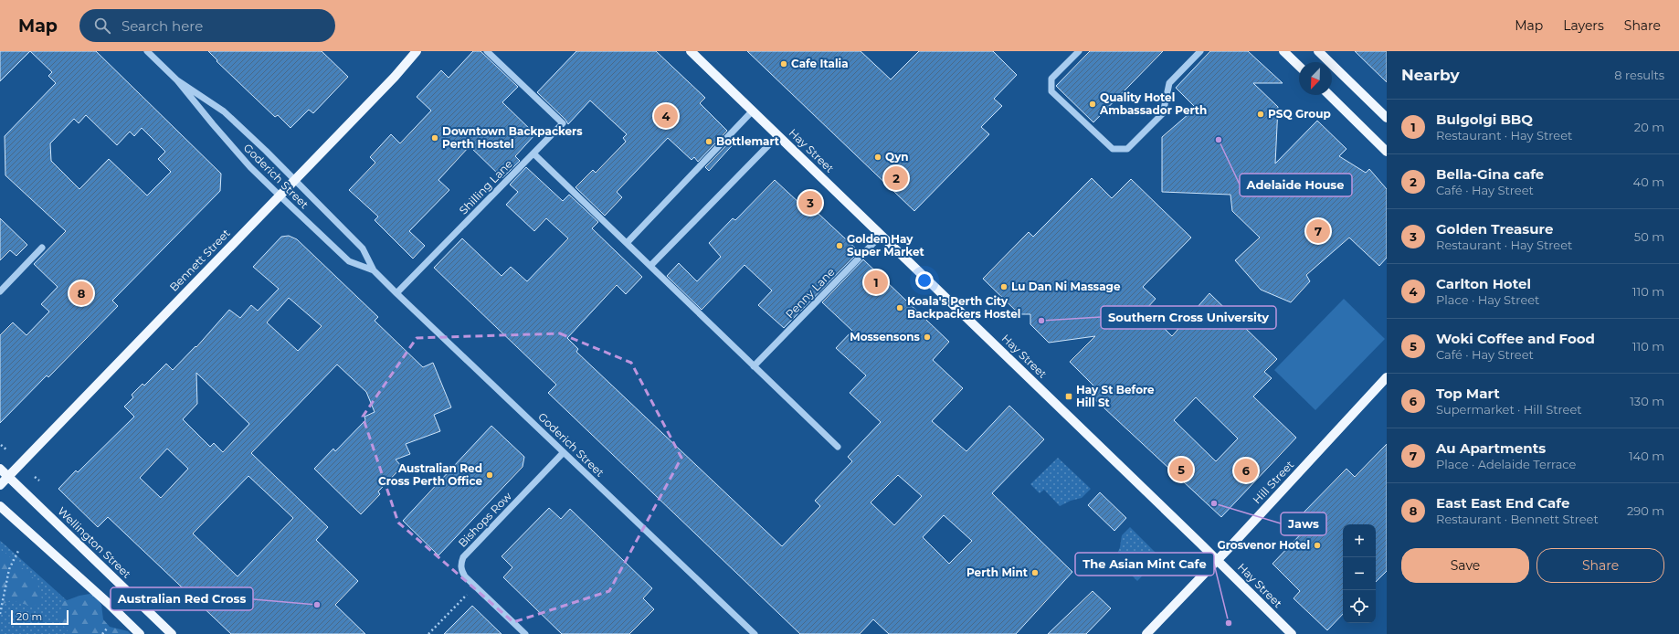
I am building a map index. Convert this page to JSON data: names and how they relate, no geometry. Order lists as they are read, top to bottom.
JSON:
{
  "streets": {
    "main road": [
      "Hay Street",
      "Bennett Street",
      "Hill Street",
      "Wellington Street"
    ],
    "street": [
      "Goderich Street",
      "Shilling Lane",
      "Penny Lane",
      "Bishops Row"
    ]
  },
  "crossings": [
    ["Hay Street", "Penny Lane"],
    ["Hay Street", "Hill Street"],
    ["Goderich Street", "Shilling Lane"],
    ["Goderich Street", "Bennett Street"],
    ["Goderich Street", "Bishops Row"],
    ["Bennett Street", "Wellington Street"]
  ],
  "places": {
    "other": [
      "Cafe Italia",
      "Quality Hotel Ambassador Perth",
      "PSQ Group",
      "Downtown Backpackers Perth Hostel",
      "Adelaide House",
      "Bottlemart",
      "Qyn",
      "Golden Hay Super Market",
      "Lu Dan Ni Massage",
      "Koala's Perth City Backpackers Hostel",
      "Southern Cross University",
      "Mossensons",
      "Australian Red Cross Perth Office",
      "Jaws",
      "Grosvenor Hotel",
      "Perth Mint",
      "Australian Red Cross",
      "The Asian Mint Cafe"
    ],
    "transit": ["Hay St Before Hill St"]
  },
  "scale_bar": "20 m",
  "north": "bottom left",
  "page": {
    "header": "Map",
    "search": "Search here",
    "nav": ["Map", "Layers", "Share"],
    "heading": ["Nearby", "8 results"],
    "list": [
      {
        "mark": "1",
        "name": "Bulgolgi BBQ",
        "note": "Restaurant · Hay Street",
        "value": "20 m"
      },
      {
        "mark": "2",
        "name": "Bella-Gina cafe",
        "note": "Café · Hay Street",
        "value": "40 m"
      },
      {
        "mark": "3",
        "name": "Golden Treasure",
        "note": "Restaurant · Hay Street",
        "value": "50 m"
      },
      {
        "mark": "4",
        "name": "Carlton Hotel",
        "note": "Place · Hay Street",
        "value": "110 m"
      },
      {
        "mark": "5",
        "name": "Woki Coffee and Food",
        "note": "Café · Hay Street",
        "value": "110 m"
      },
      {
        "mark": "6",
        "name": "Top Mart",
        "note": "Supermarket · Hill Street",
        "value": "130 m"
      },
      {
        "mark": "7",
        "name": "Au Apartments",
        "note": "Place · Adelaide Terrace",
        "value": "140 m"
      },
      {
        "mark": "8",
        "name": "East East End Cafe",
        "note": "Restaurant · Bennett Street",
        "value": "290 m"
      }
    ],
    "pins": [
      "4",
      "2",
      "3",
      "7",
      "1",
      "8",
      "5",
      "6"
    ],
    "map_buttons": ["+", "−"],
    "buttons": ["Save", "Share"],
    "scale": "20 m"
  }
}
